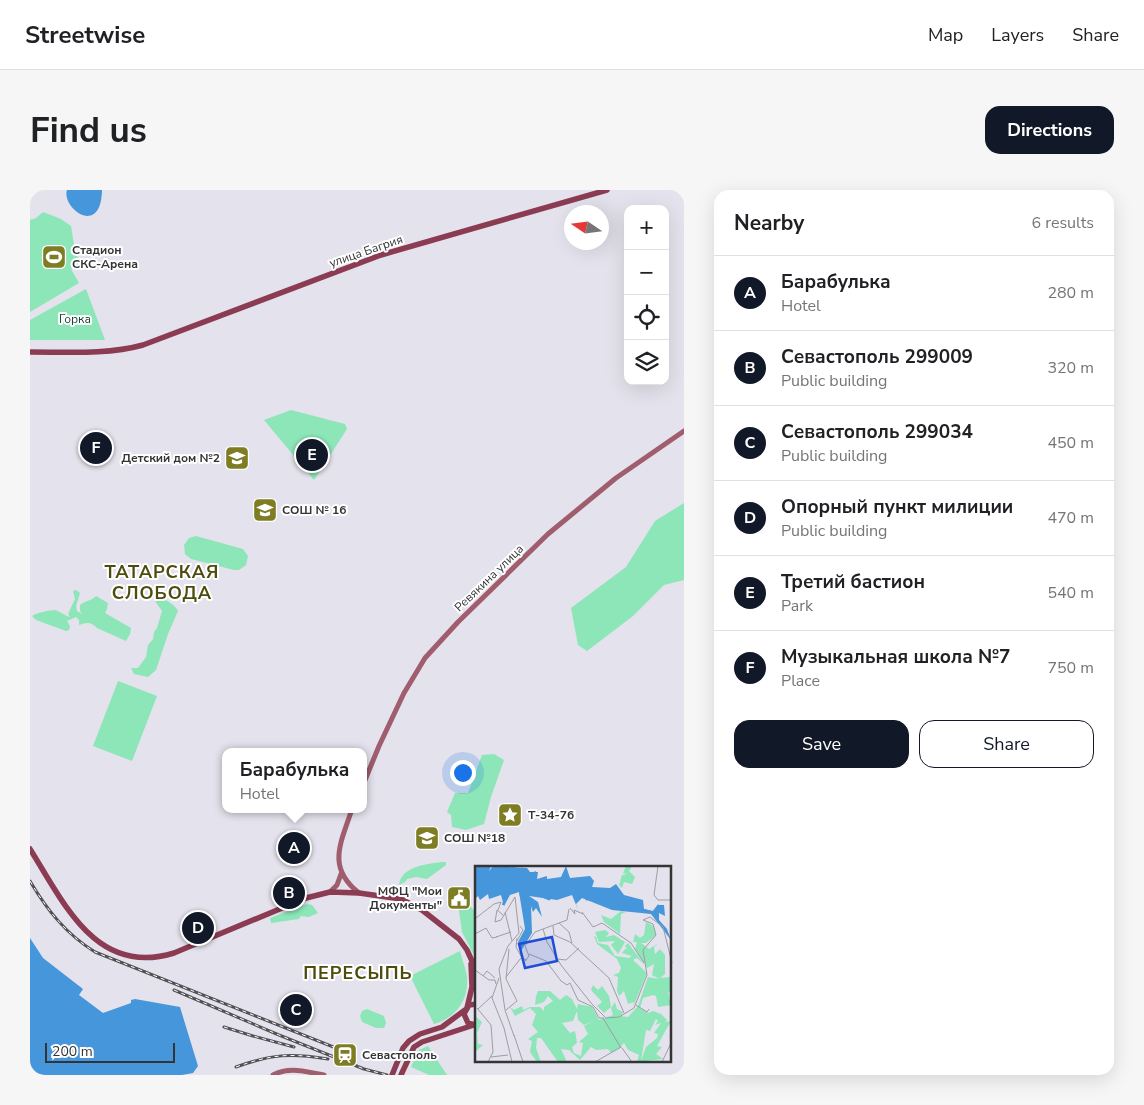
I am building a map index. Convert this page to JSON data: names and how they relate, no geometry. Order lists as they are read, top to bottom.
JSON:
{
  "streets": {
    "main road": ["улица Багрия", "Ревякина улица"]
  },
  "districts": ["ТАТАРСКАЯ СЛОБОДА", "ПЕРЕСЫПЬ"],
  "parks": ["Горка"],
  "places": {
    "sports": ["Стадион СКС-Арена"],
    "school or university": ["Детский дом №2", "СОШ № 16", "СОШ №18"],
    "place": ["Т-34-76"],
    "public building": ["МФЦ \"Мои Документы\""],
    "station": ["Севастополь"]
  },
  "scale_bar": "200 m",
  "north": "left",
  "page": {
    "header": "Streetwise",
    "nav": ["Map", "Layers", "Share"],
    "buttons": [
      "Directions",
      ["Save", "Share"]
    ],
    "title": "Find us",
    "heading": ["Nearby", "6 results"],
    "map_buttons": ["+", "−"],
    "list": [
      {
        "mark": "A",
        "name": "Барабулька",
        "note": "Hotel",
        "value": "280 m"
      },
      {
        "mark": "B",
        "name": "Севастополь 299009",
        "note": "Public building",
        "value": "320 m"
      },
      {
        "mark": "C",
        "name": "Севастополь 299034",
        "note": "Public building",
        "value": "450 m"
      },
      {
        "mark": "D",
        "name": "Опорный пункт милиции",
        "note": "Public building",
        "value": "470 m"
      },
      {
        "mark": "E",
        "name": "Третий бастион",
        "note": "Park",
        "value": "540 m"
      },
      {
        "mark": "F",
        "name": "Музыкальная школа №7",
        "note": "Place",
        "value": "750 m"
      }
    ],
    "pins": [
      "F",
      "E",
      "A",
      "B",
      "D",
      "C"
    ],
    "popup": ["Барабулька", "Hotel"],
    "scale": "200 m"
  }
}
